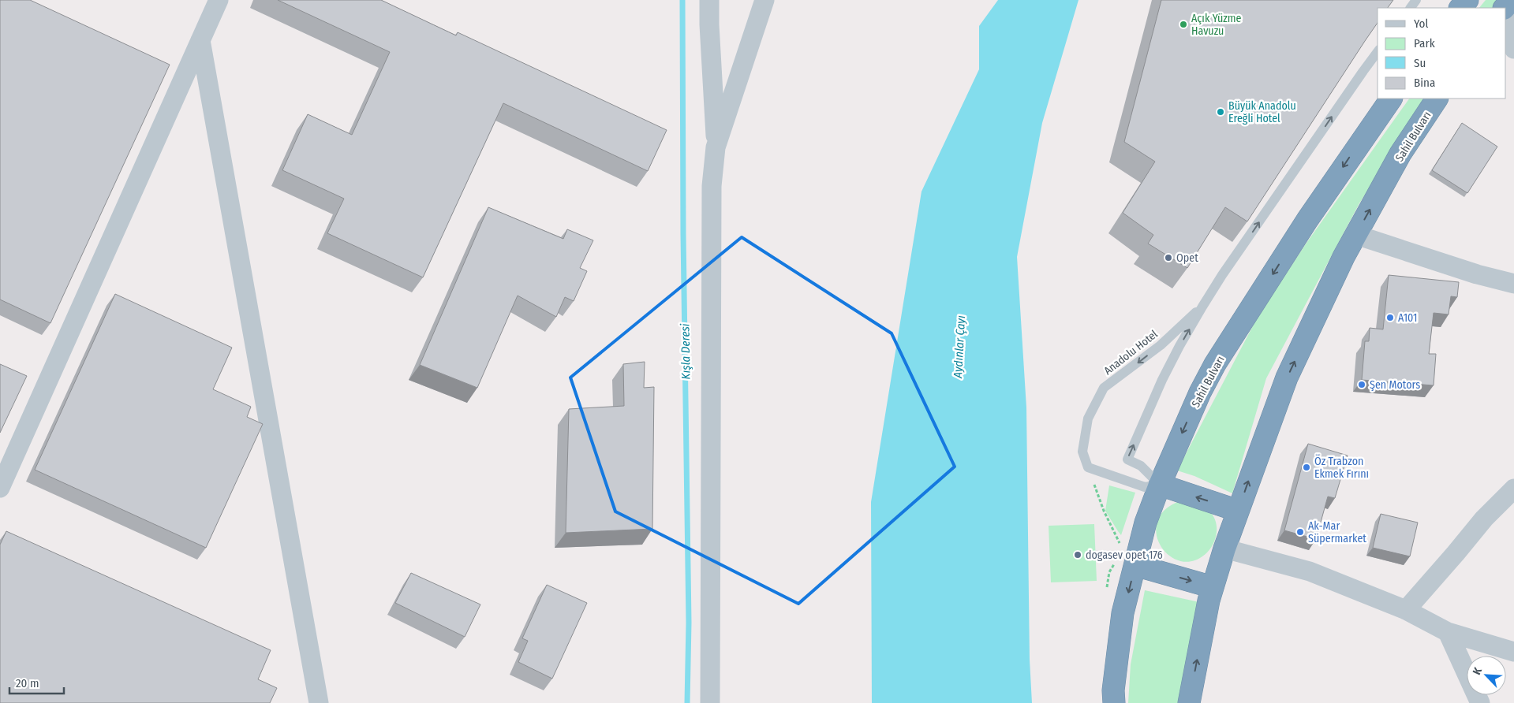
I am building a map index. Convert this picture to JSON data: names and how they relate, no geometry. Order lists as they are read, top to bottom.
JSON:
{
  "streets": {
    "highway": ["Sahil Bulvarı"],
    "lane": ["Anadolu Hotel"]
  },
  "one_way": ["Anadolu Hotel"],
  "water": ["Aydınlar Çayı", "Kışla Deresi"],
  "places": [
    "Açık Yüzme Havuzu",
    "Büyük Anadolu Ereğli Hotel",
    "Opet",
    "A101",
    "Şen Motors",
    "Öz Trabzon Ekmek Fırını",
    "Ak-Mar Süpermarket",
    "dogasev opet 176"
  ],
  "legend": [
    "Yol",
    "Park",
    "Su",
    "Bina"
  ],
  "scale_bar": "20 m",
  "north": "top left"
}
